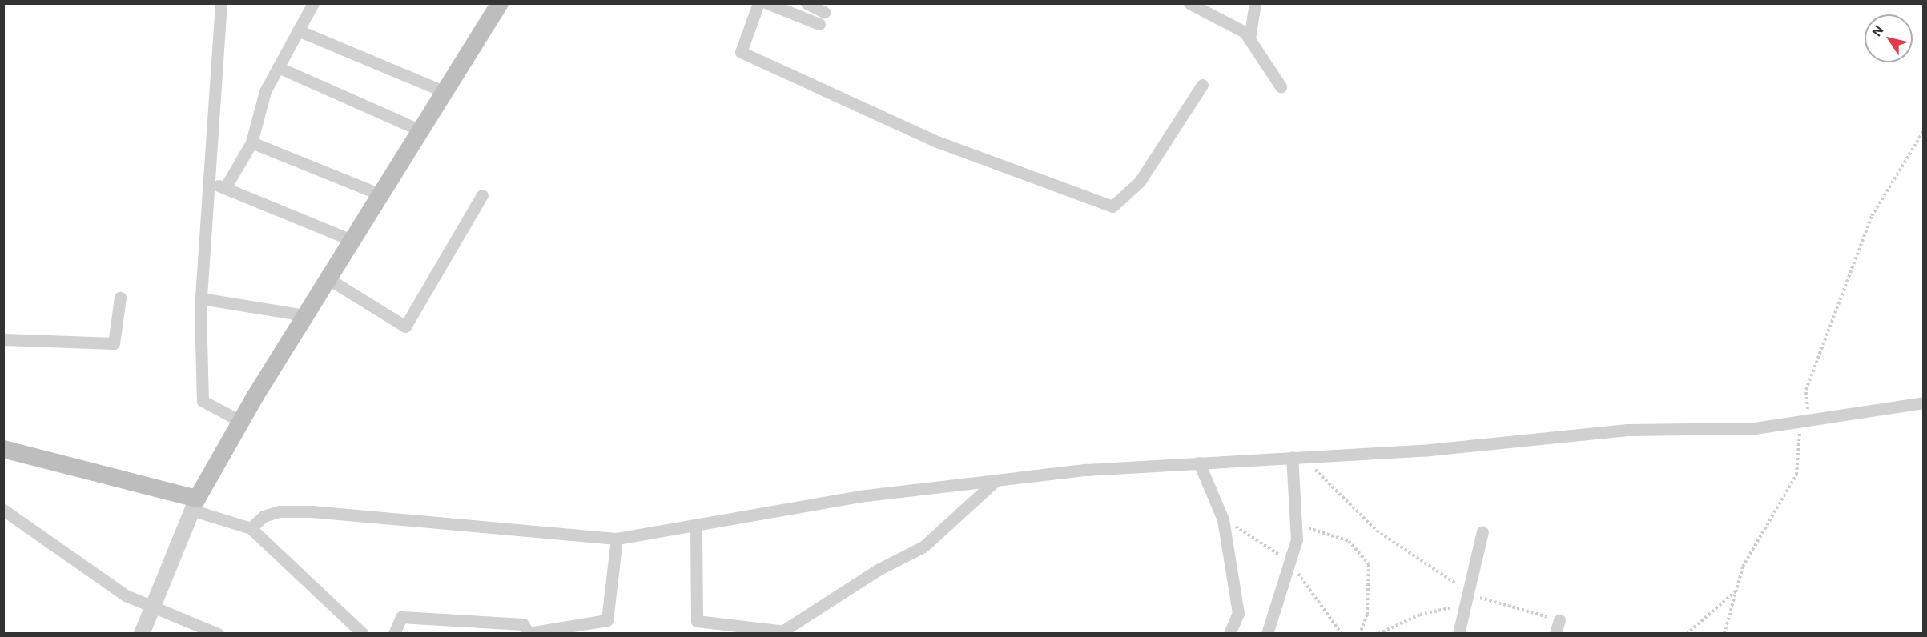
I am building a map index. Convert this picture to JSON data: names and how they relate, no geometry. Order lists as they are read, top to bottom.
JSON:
{
  "north": "top left"
}
